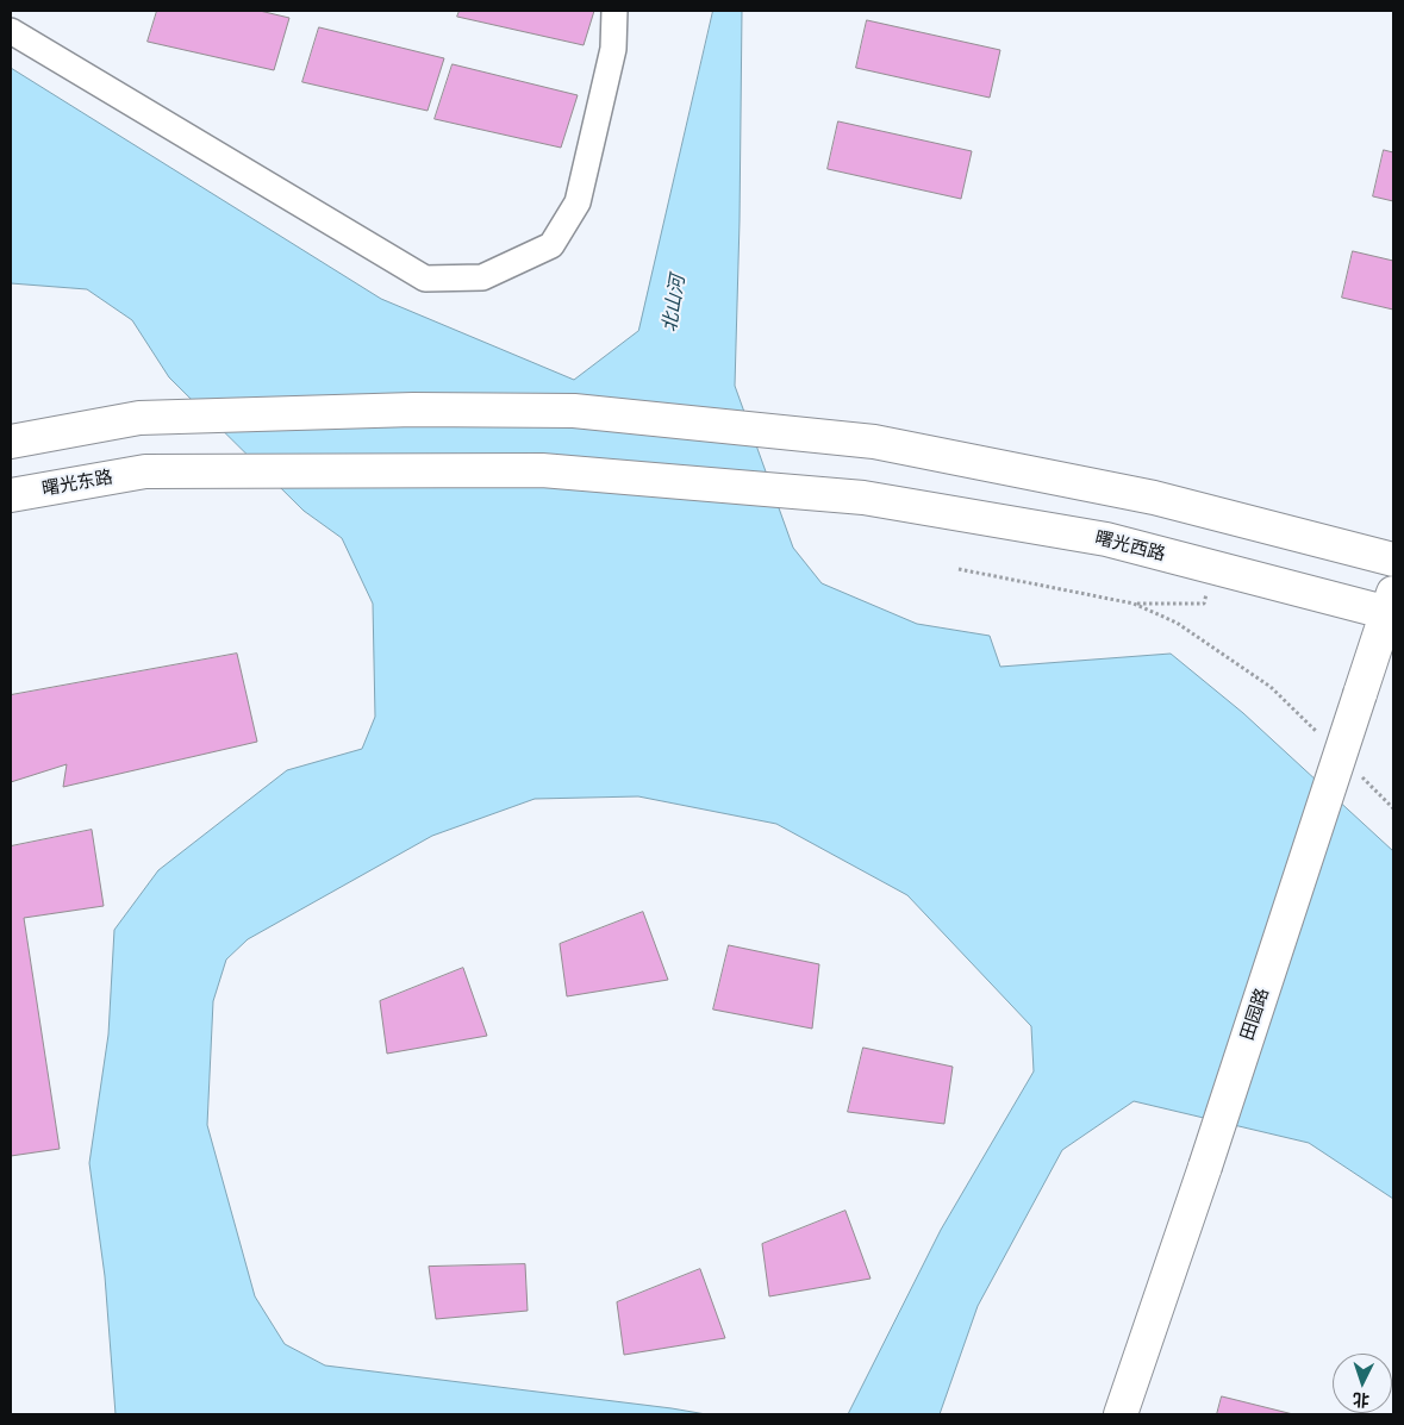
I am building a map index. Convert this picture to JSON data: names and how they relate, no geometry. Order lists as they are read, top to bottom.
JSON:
{
  "streets": {
    "main road": ["曙光东路", "曙光西路", "田园路"]
  },
  "crossings": [
    ["曙光东路", "曙光西路"],
    ["曙光西路", "田园路"]
  ],
  "water": ["北山河"],
  "north": "bottom"
}
